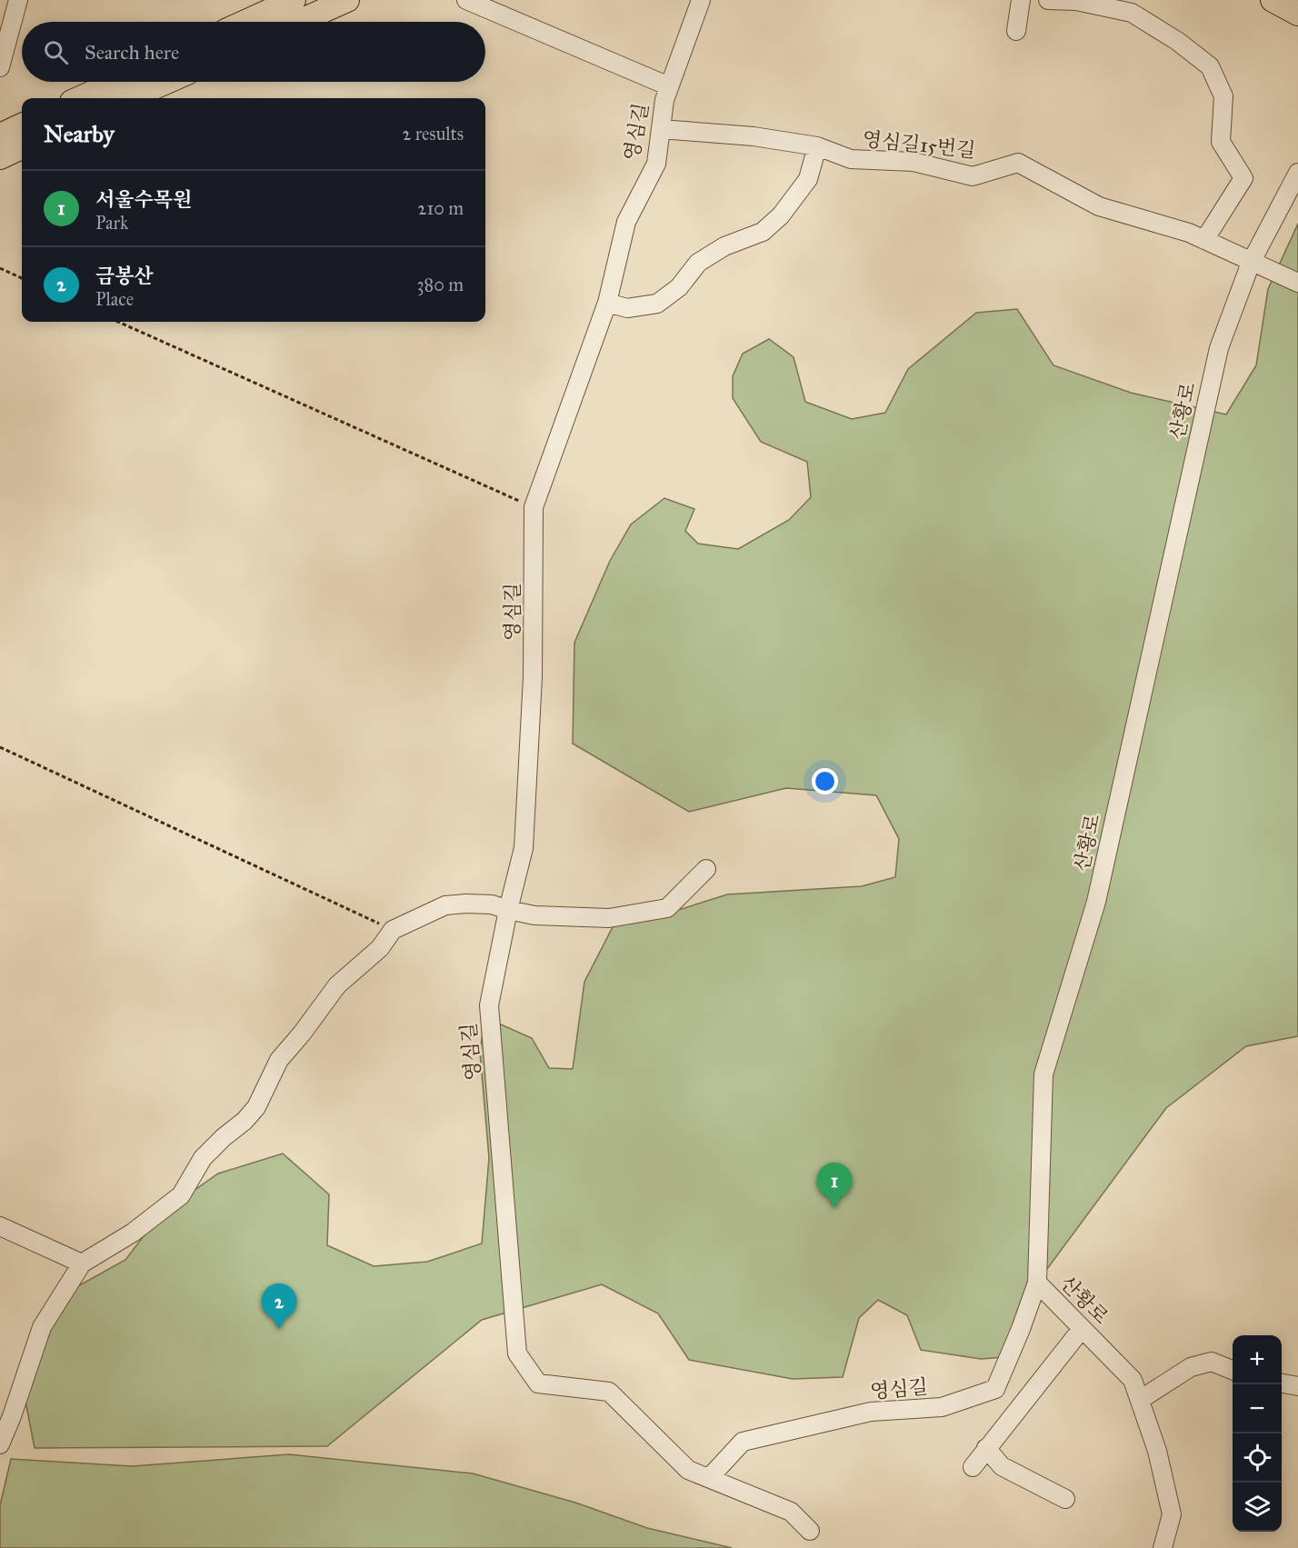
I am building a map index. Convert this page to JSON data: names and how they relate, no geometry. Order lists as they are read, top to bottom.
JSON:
{
  "streets": {
    "street": ["영심길", "영심길15번길", "산황로"]
  },
  "crossings": [
    ["영심길", "영심길15번길"],
    ["영심길", "산황로"],
    ["영심길15번길", "산황로"]
  ],
  "page": {
    "search": "Search here",
    "heading": ["Nearby", "2 results"],
    "list": [
      {
        "mark": "1",
        "name": "서울수목원",
        "note": "Park",
        "value": "210 m"
      },
      {
        "mark": "2",
        "name": "금봉산",
        "note": "Place",
        "value": "380 m"
      }
    ],
    "pins": ["1", "2"],
    "map_buttons": ["+", "−"]
  }
}
